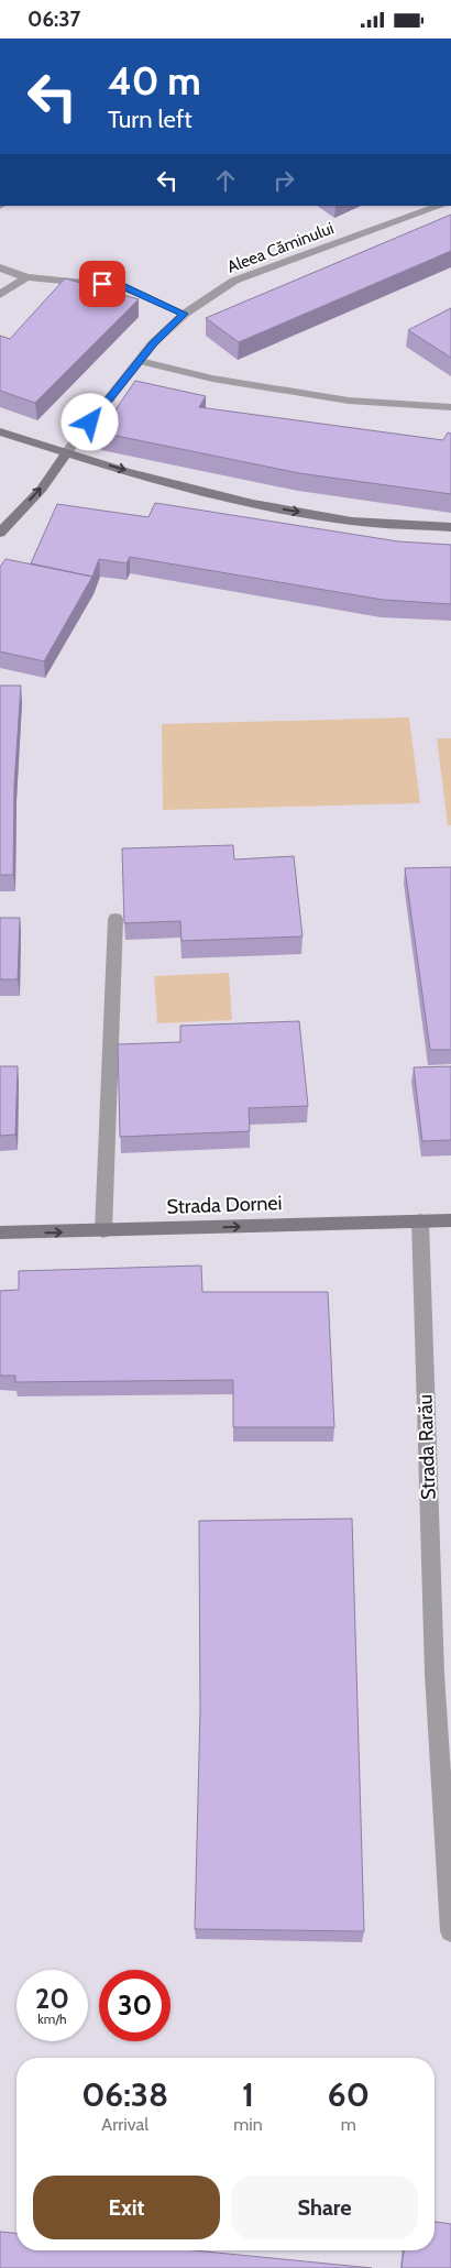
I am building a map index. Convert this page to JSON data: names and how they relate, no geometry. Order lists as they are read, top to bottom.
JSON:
{
  "streets": {
    "street": ["Aleea Căminului", "Strada Dornei", "Strada Rarău"]
  },
  "crossings": [
    ["Strada Dornei", "Strada Rarău"]
  ],
  "one_way": ["Strada Dornei"],
  "page": {
    "status": "06:37",
    "turn": ["40 m", "Turn left"],
    "speed": "20 km/h",
    "limit": "30",
    "eta": [
      "06:38",
      "Arrival",
      "1",
      "min",
      "60",
      "m"
    ],
    "buttons": ["Exit", "Share"]
  }
}
